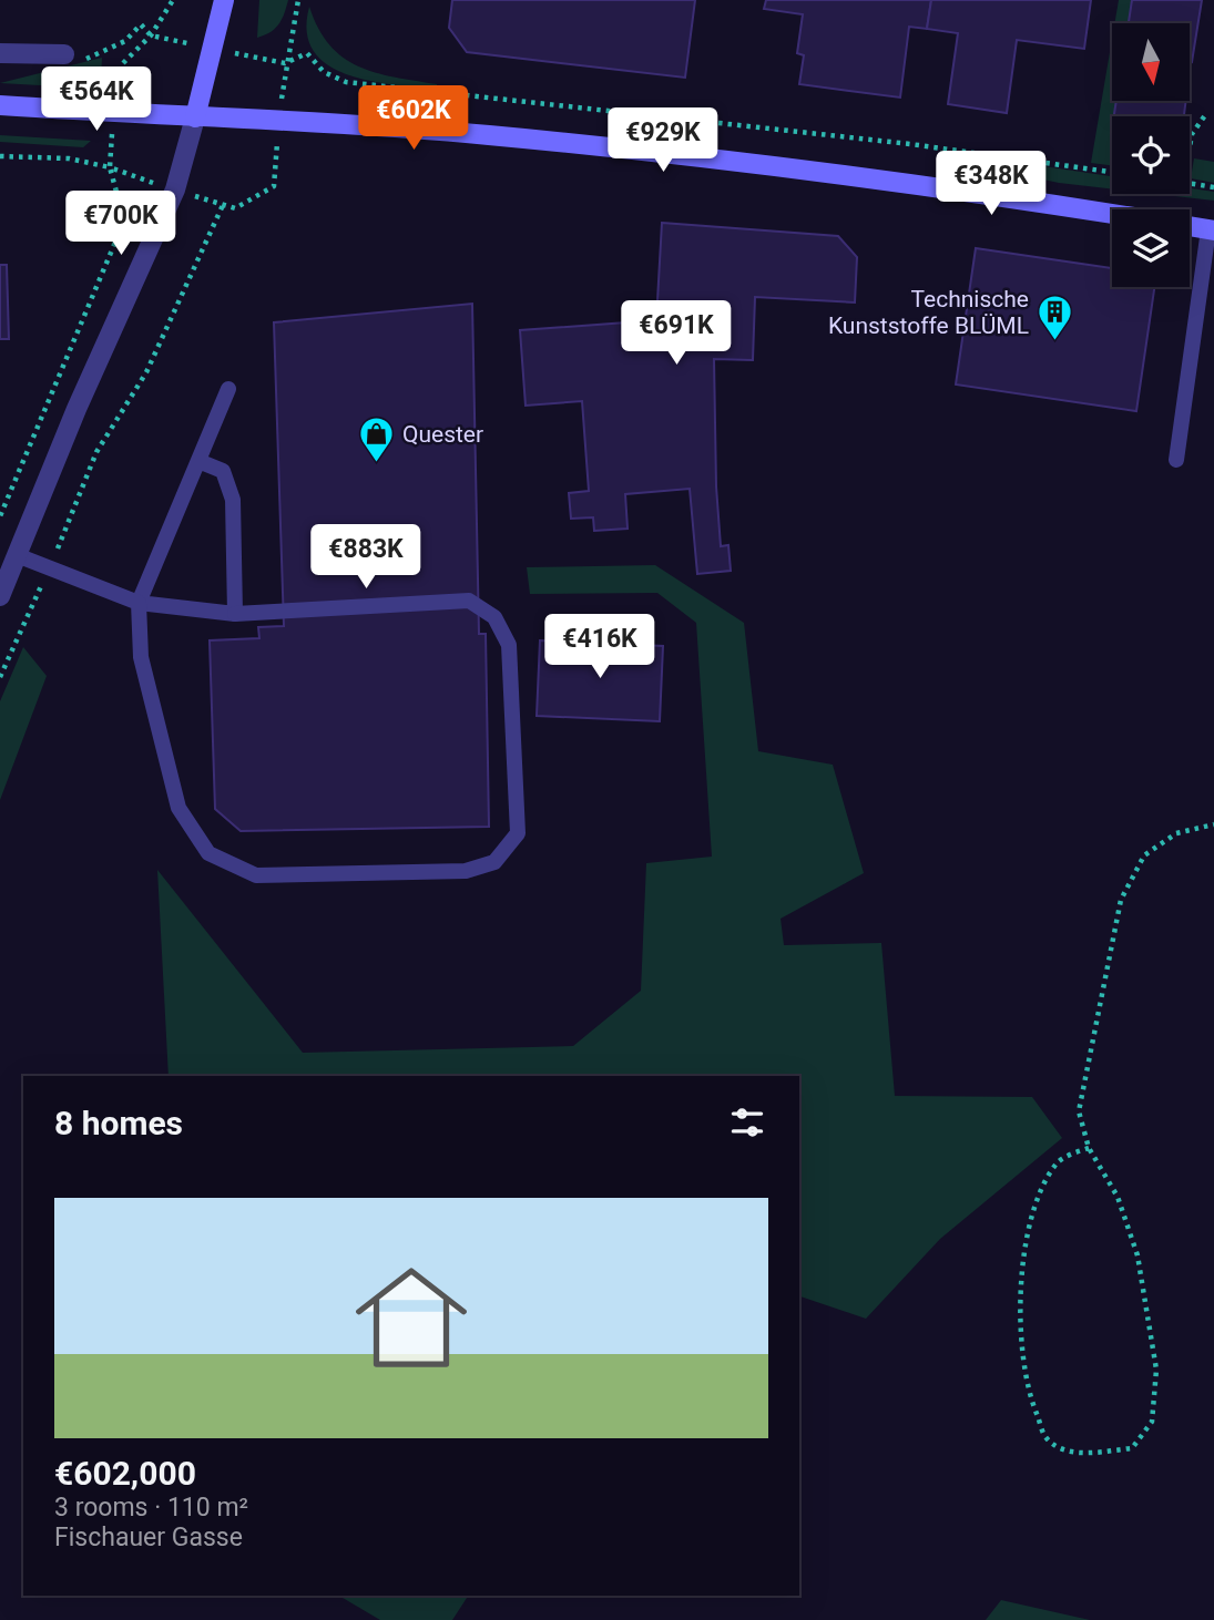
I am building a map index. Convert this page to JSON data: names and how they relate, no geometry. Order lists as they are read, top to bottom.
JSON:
{
  "places": {
    "building": ["Technische Kunststoffe BLÜML"],
    "shop": ["Quester"]
  },
  "north": "bottom",
  "page": {
    "price": [
      "€564K",
      "€602K",
      "€929K",
      "€348K",
      "€700K",
      "€691K",
      "€883K",
      "€416K"
    ],
    "heading": "8 homes",
    "list": [
      {
        "name": "€602,000",
        "note": "3 rooms · 110 m² · Fischauer Gasse"
      }
    ]
  }
}
